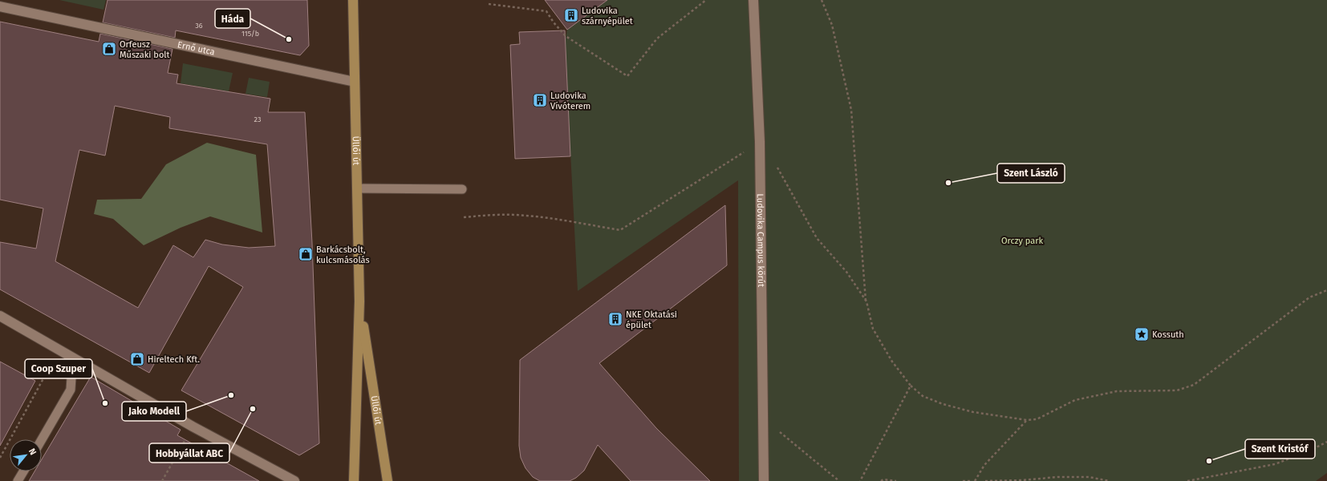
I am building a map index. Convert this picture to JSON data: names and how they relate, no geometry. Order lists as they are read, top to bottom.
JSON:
{
  "streets": {
    "main road": ["Üllői út"],
    "street": ["Ernő utca", "Ludovika Campus körút"]
  },
  "crossings": [
    ["Ernő utca", "Üllői út"]
  ],
  "parks": ["Orczy park"],
  "places": {
    "building": ["Ludovika szárnyépület", "Ludovika Vívóterem", "NKE Oktatási épület"],
    "other": [
      "Háda",
      "Szent László",
      "Jako Modell",
      "Coop Szuper",
      "Hobbyállat ABC",
      "Szent Kristóf"
    ],
    "shop": ["Orfeusz Műszaki bolt", "Barkácsbolt, kulcsmásolás", "Hireltech Kft."],
    "place": ["Kossuth"]
  },
  "house_numbers": ["36", "115/b", "23"],
  "north": "top right"
}
